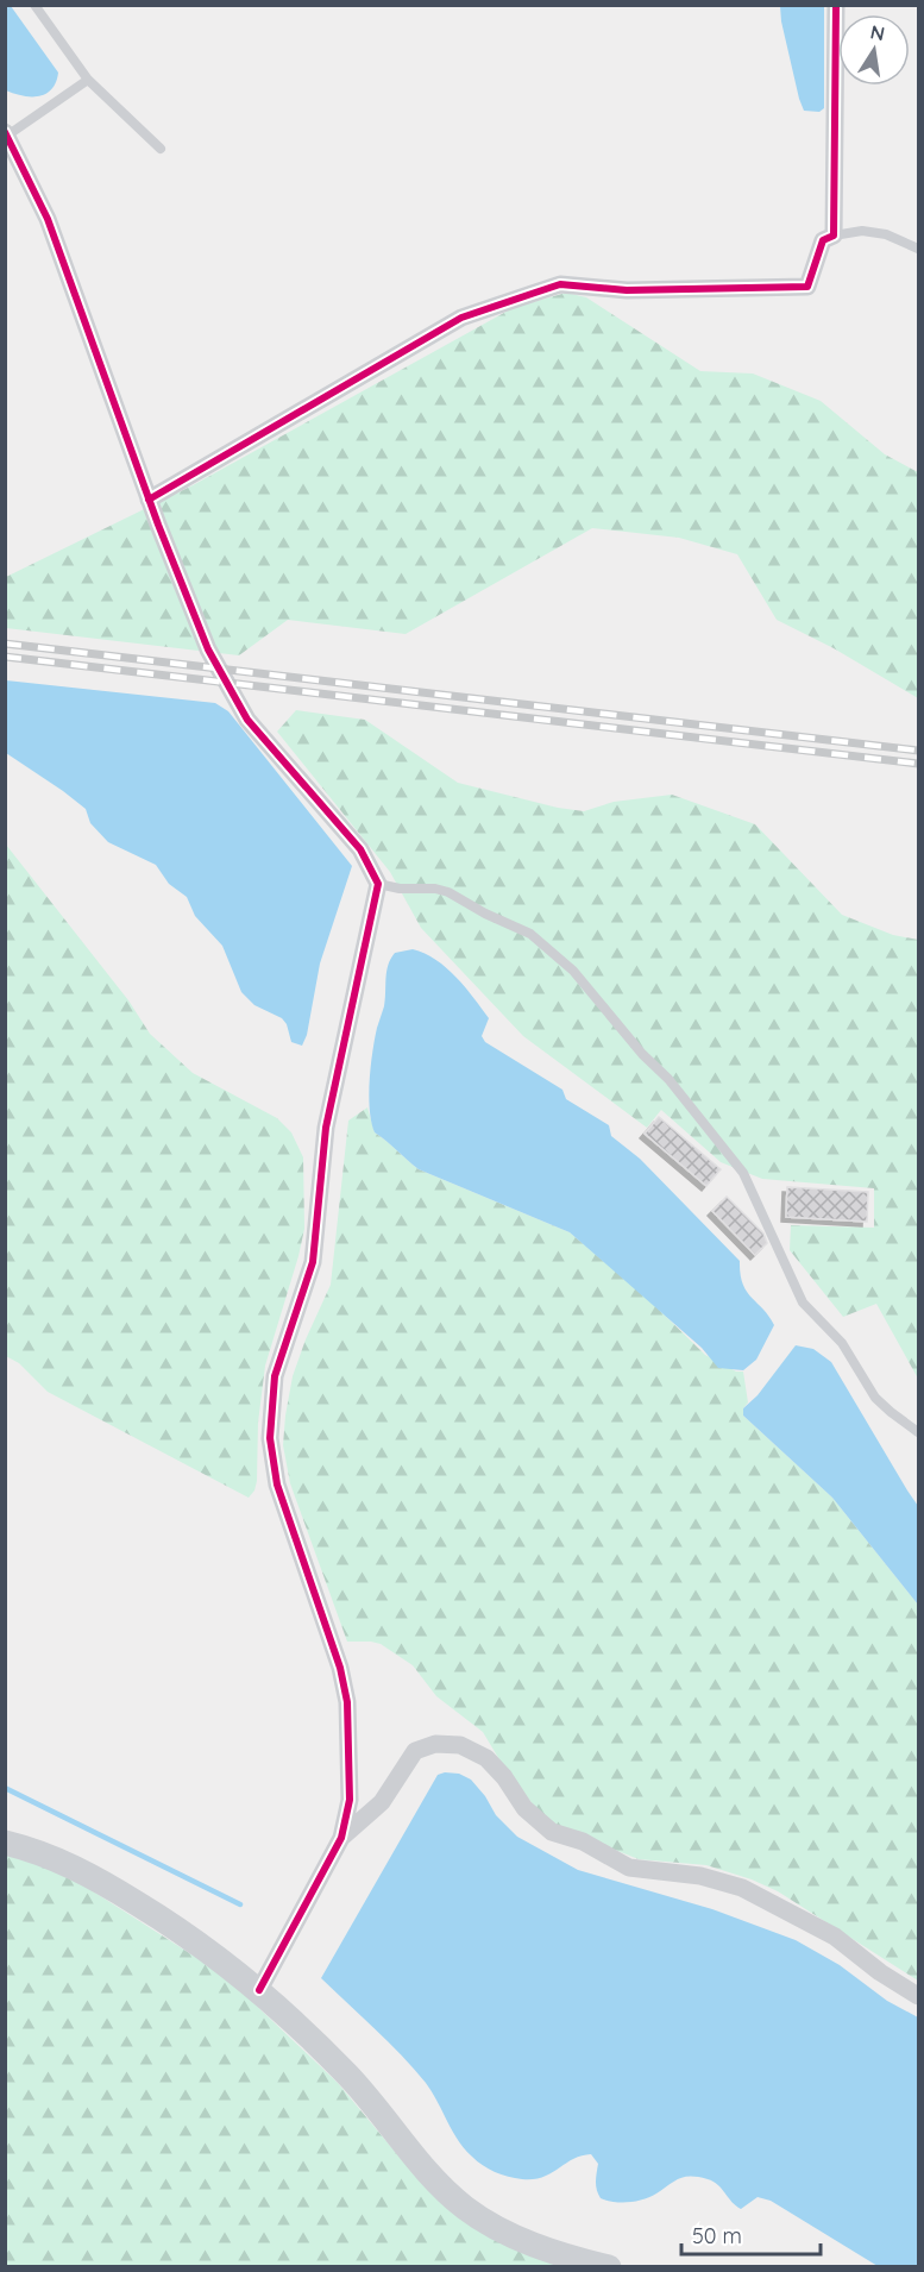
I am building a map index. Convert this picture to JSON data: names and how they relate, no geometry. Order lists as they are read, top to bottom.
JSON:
{
  "scale_bar": "50 m",
  "north": "top"
}
